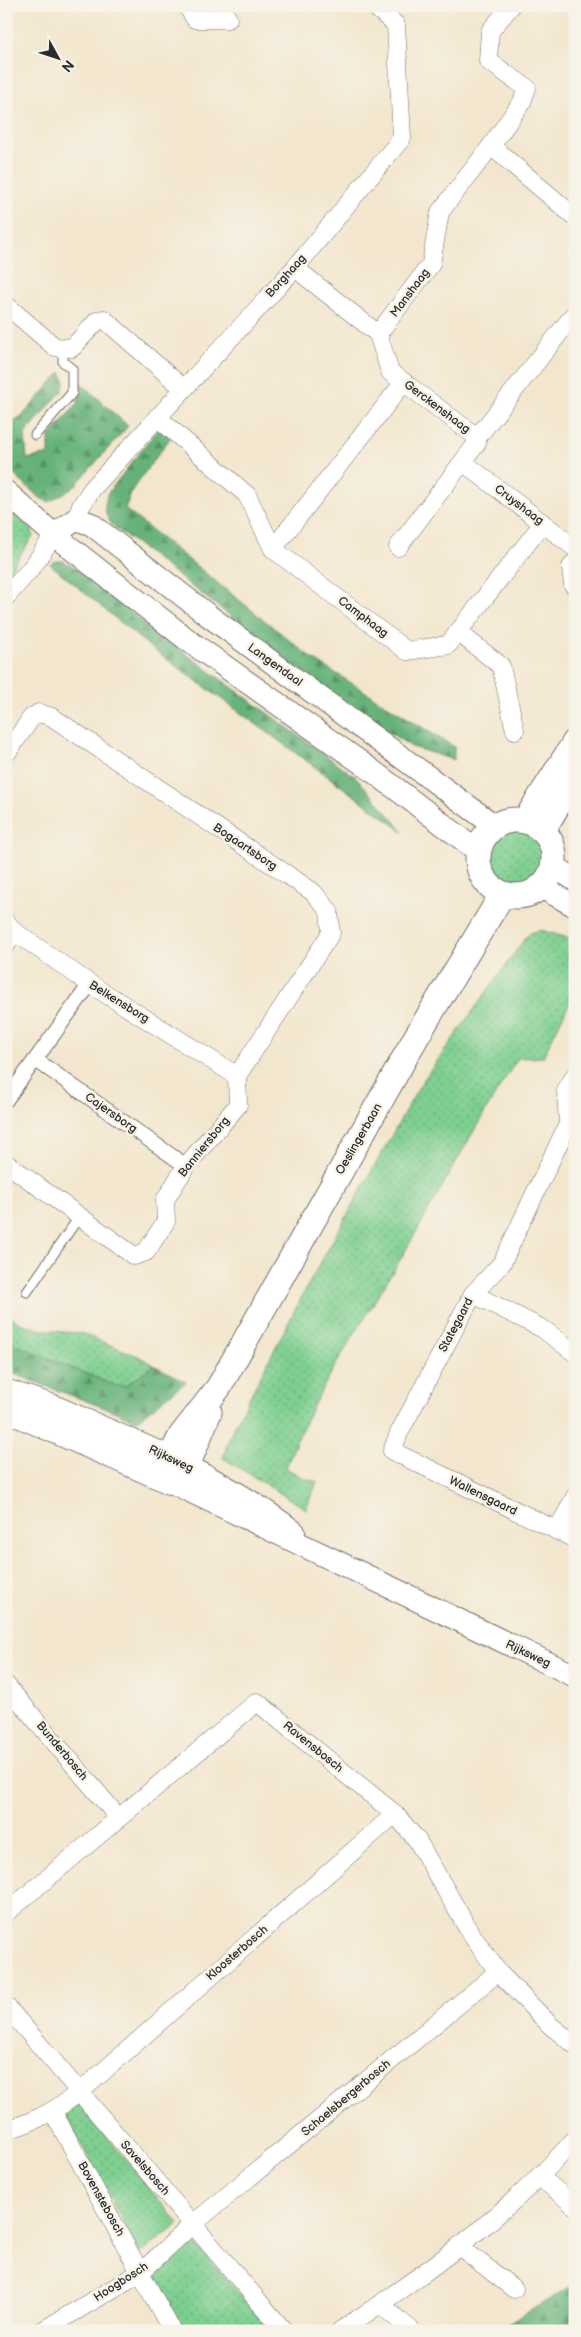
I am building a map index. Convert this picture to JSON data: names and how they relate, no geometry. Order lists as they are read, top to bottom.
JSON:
{
  "streets": {
    "main road": ["Oeslingerbaan", "Rijksweg"],
    "street": [
      "Borghaag",
      "Manshaag",
      "Gerckenshaag",
      "Cruyshaag",
      "Camphaag",
      "Langendaal",
      "Bogaartsborg",
      "Belkensborg",
      "Cajersborg",
      "Banniersborg",
      "Stategaard",
      "Wallensgaard",
      "Ravensbosch",
      "Bunderbosch",
      "Kloosterbosch",
      "Schaelsbergerbosch",
      "Savelsbosch",
      "Bovenstebosch",
      "Hoogbosch"
    ]
  },
  "crossings": [
    ["Borghaag", "Camphaag"],
    ["Borghaag", "Langendaal"],
    ["Manshaag", "Gerckenshaag"],
    ["Cruyshaag", "Camphaag"],
    ["Langendaal", "Oeslingerbaan"],
    ["Bogaartsborg", "Belkensborg"],
    ["Bogaartsborg", "Banniersborg"],
    ["Belkensborg", "Banniersborg"],
    ["Cajersborg", "Banniersborg"],
    ["Oeslingerbaan", "Rijksweg"],
    ["Stategaard", "Wallensgaard"],
    ["Ravensbosch", "Bunderbosch"],
    ["Ravensbosch", "Kloosterbosch"],
    ["Ravensbosch", "Schaelsbergerbosch"],
    ["Kloosterbosch", "Savelsbosch"],
    ["Kloosterbosch", "Bovenstebosch"],
    ["Schaelsbergerbosch", "Savelsbosch"],
    ["Schaelsbergerbosch", "Hoogbosch"],
    ["Savelsbosch", "Hoogbosch"],
    ["Bovenstebosch", "Hoogbosch"]
  ],
  "north": "bottom right"
}
